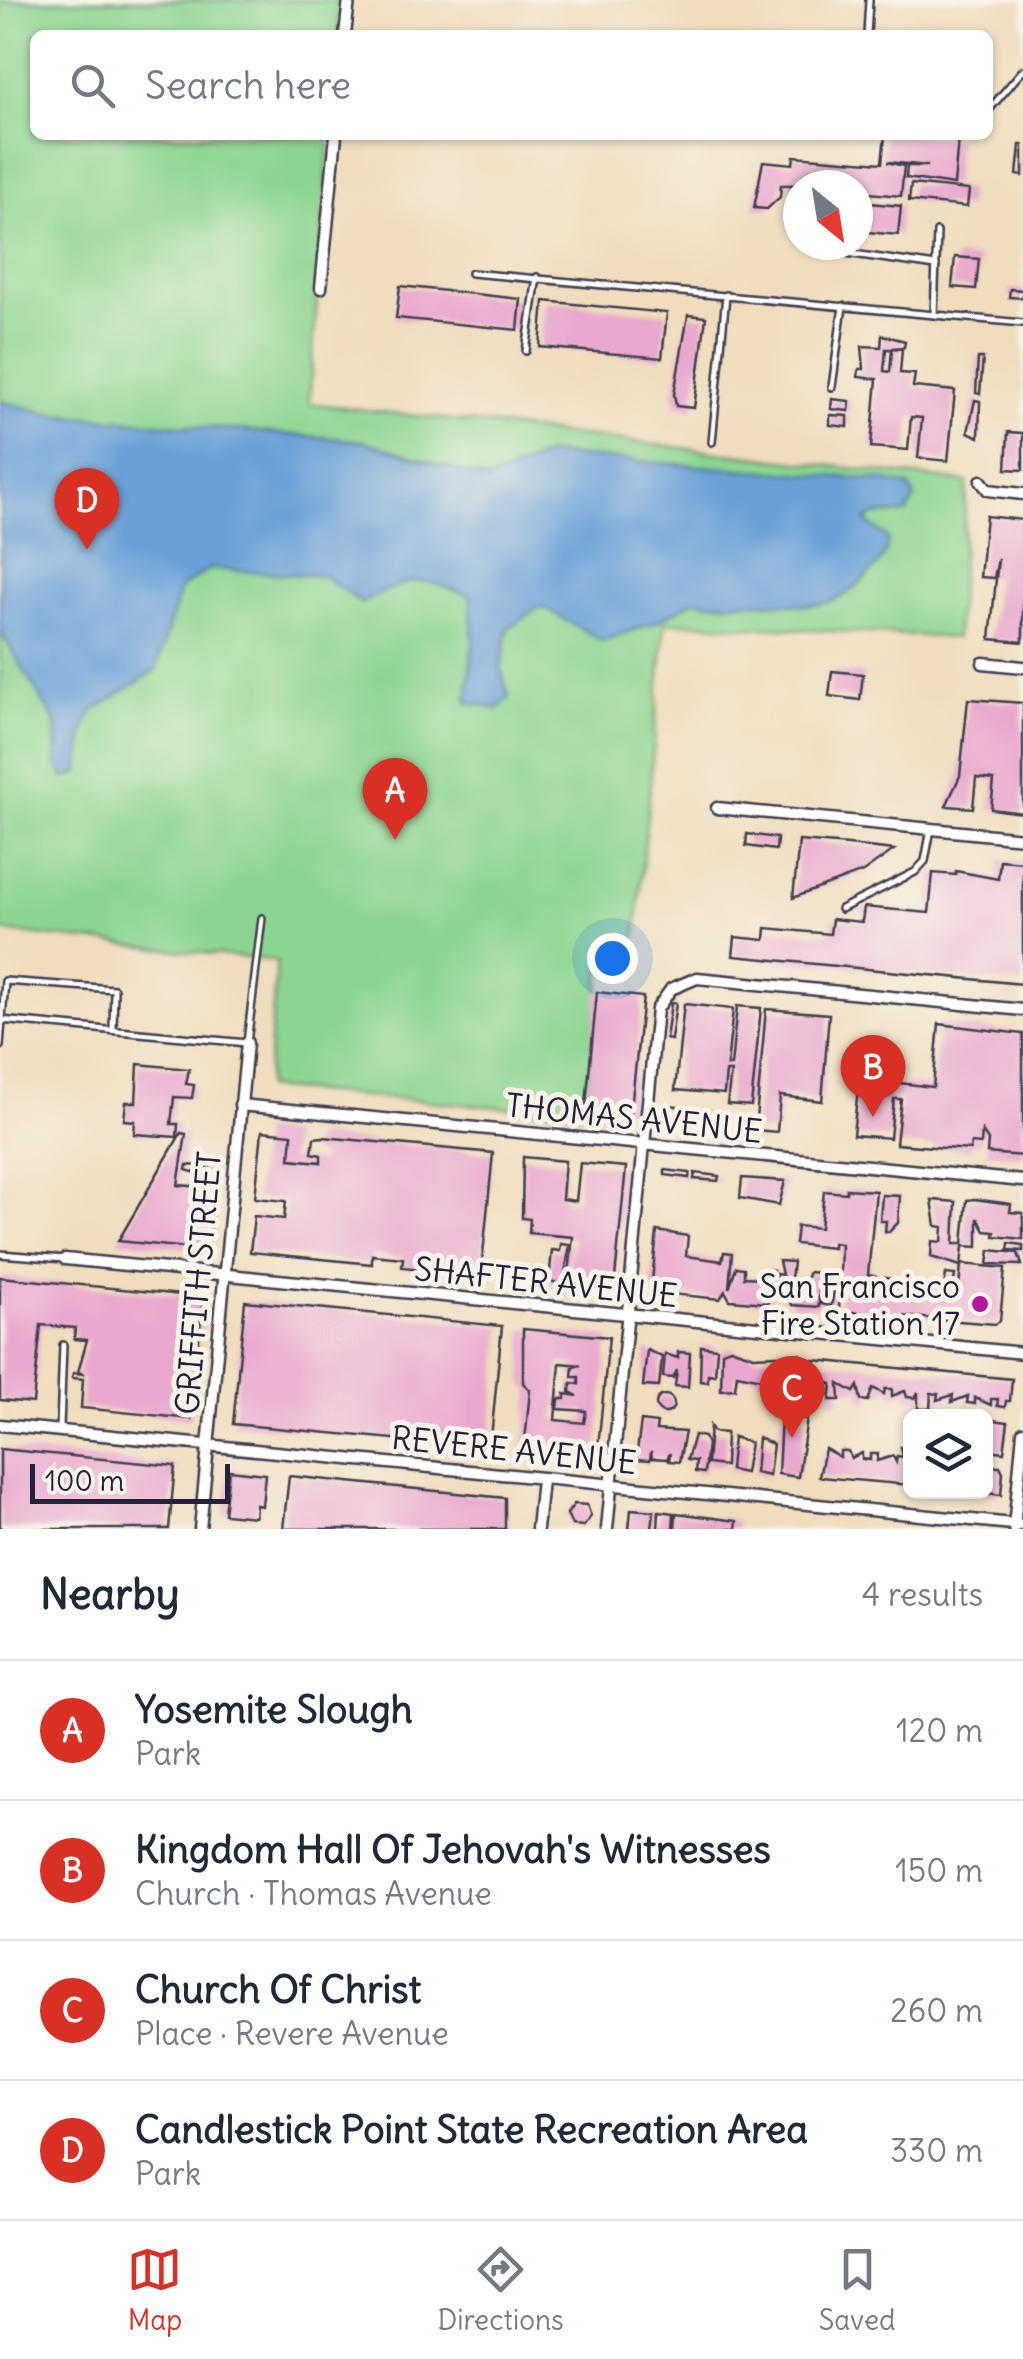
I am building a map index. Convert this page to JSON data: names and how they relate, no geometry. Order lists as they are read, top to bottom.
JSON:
{
  "streets": {
    "street": [
      "THOMAS AVENUE",
      "SHAFTER AVENUE",
      "GRIFFITH STREET",
      "REVERE AVENUE"
    ]
  },
  "crossings": [
    ["THOMAS AVENUE", "GRIFFITH STREET"],
    ["SHAFTER AVENUE", "GRIFFITH STREET"],
    ["GRIFFITH STREET", "REVERE AVENUE"]
  ],
  "places": ["San Francisco Fire Station 17"],
  "scale_bar": "100 m",
  "north": "bottom right",
  "page": {
    "search": "Search here",
    "pins": [
      "D",
      "A",
      "B",
      "C"
    ],
    "scale": "100 m",
    "heading": ["Nearby", "4 results"],
    "list": [
      {
        "mark": "A",
        "name": "Yosemite Slough",
        "note": "Park",
        "value": "120 m"
      },
      {
        "mark": "B",
        "name": "Kingdom Hall Of Jehovah's Witnesses",
        "note": "Church · Thomas Avenue",
        "value": "150 m"
      },
      {
        "mark": "C",
        "name": "Church Of Christ",
        "note": "Place · Revere Avenue",
        "value": "260 m"
      },
      {
        "mark": "D",
        "name": "Candlestick Point State Recreation Area",
        "note": "Park",
        "value": "330 m"
      }
    ],
    "nav": ["Map", "Directions", "Saved"]
  }
}
